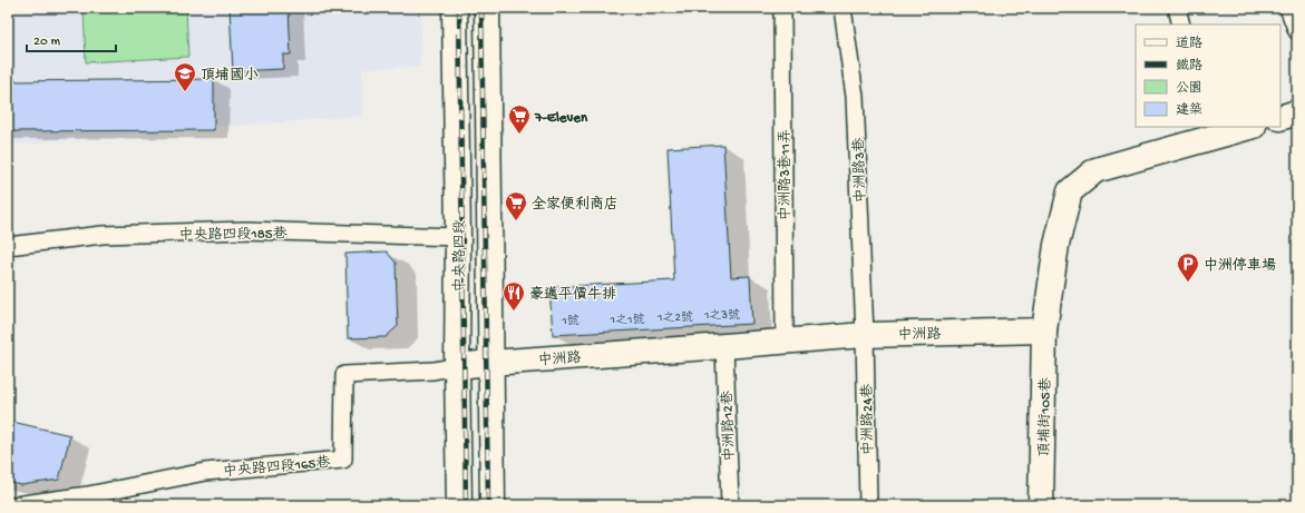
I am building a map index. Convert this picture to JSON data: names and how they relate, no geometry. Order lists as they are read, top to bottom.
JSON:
{
  "streets": {
    "street": ["中央路四段", "中洲路", "頂埔街105巷"],
    "lane": [
      "中洲路3巷",
      "中洲路3巷11弄",
      "中央路四段185巷",
      "中洲路24巷",
      "中洲路12巷",
      "中央路四段165巷"
    ]
  },
  "crossings": [
    ["中洲路3巷", "中洲路"],
    ["中洲路3巷", "中洲路24巷"],
    ["中洲路3巷11弄", "中洲路"],
    ["中央路四段185巷", "中央路四段"],
    ["中央路四段", "中洲路"],
    ["中央路四段", "中央路四段165巷"],
    ["中洲路", "頂埔街105巷"],
    ["中洲路", "中洲路24巷"],
    ["中洲路", "中洲路12巷"],
    ["中洲路", "中央路四段165巷"]
  ],
  "places": {
    "school or university": ["頂埔國小"],
    "supermarket": ["7-Eleven", "全家便利商店"],
    "parking": ["中洲停車場"],
    "restaurant": ["豪邁平價牛排"]
  },
  "house_numbers": [
    "1之3號",
    "1之2號",
    "1之1號",
    "1號"
  ],
  "legend": [
    "道路",
    "鐵路",
    "公園",
    "建築"
  ],
  "scale_bar": "20 m"
}
